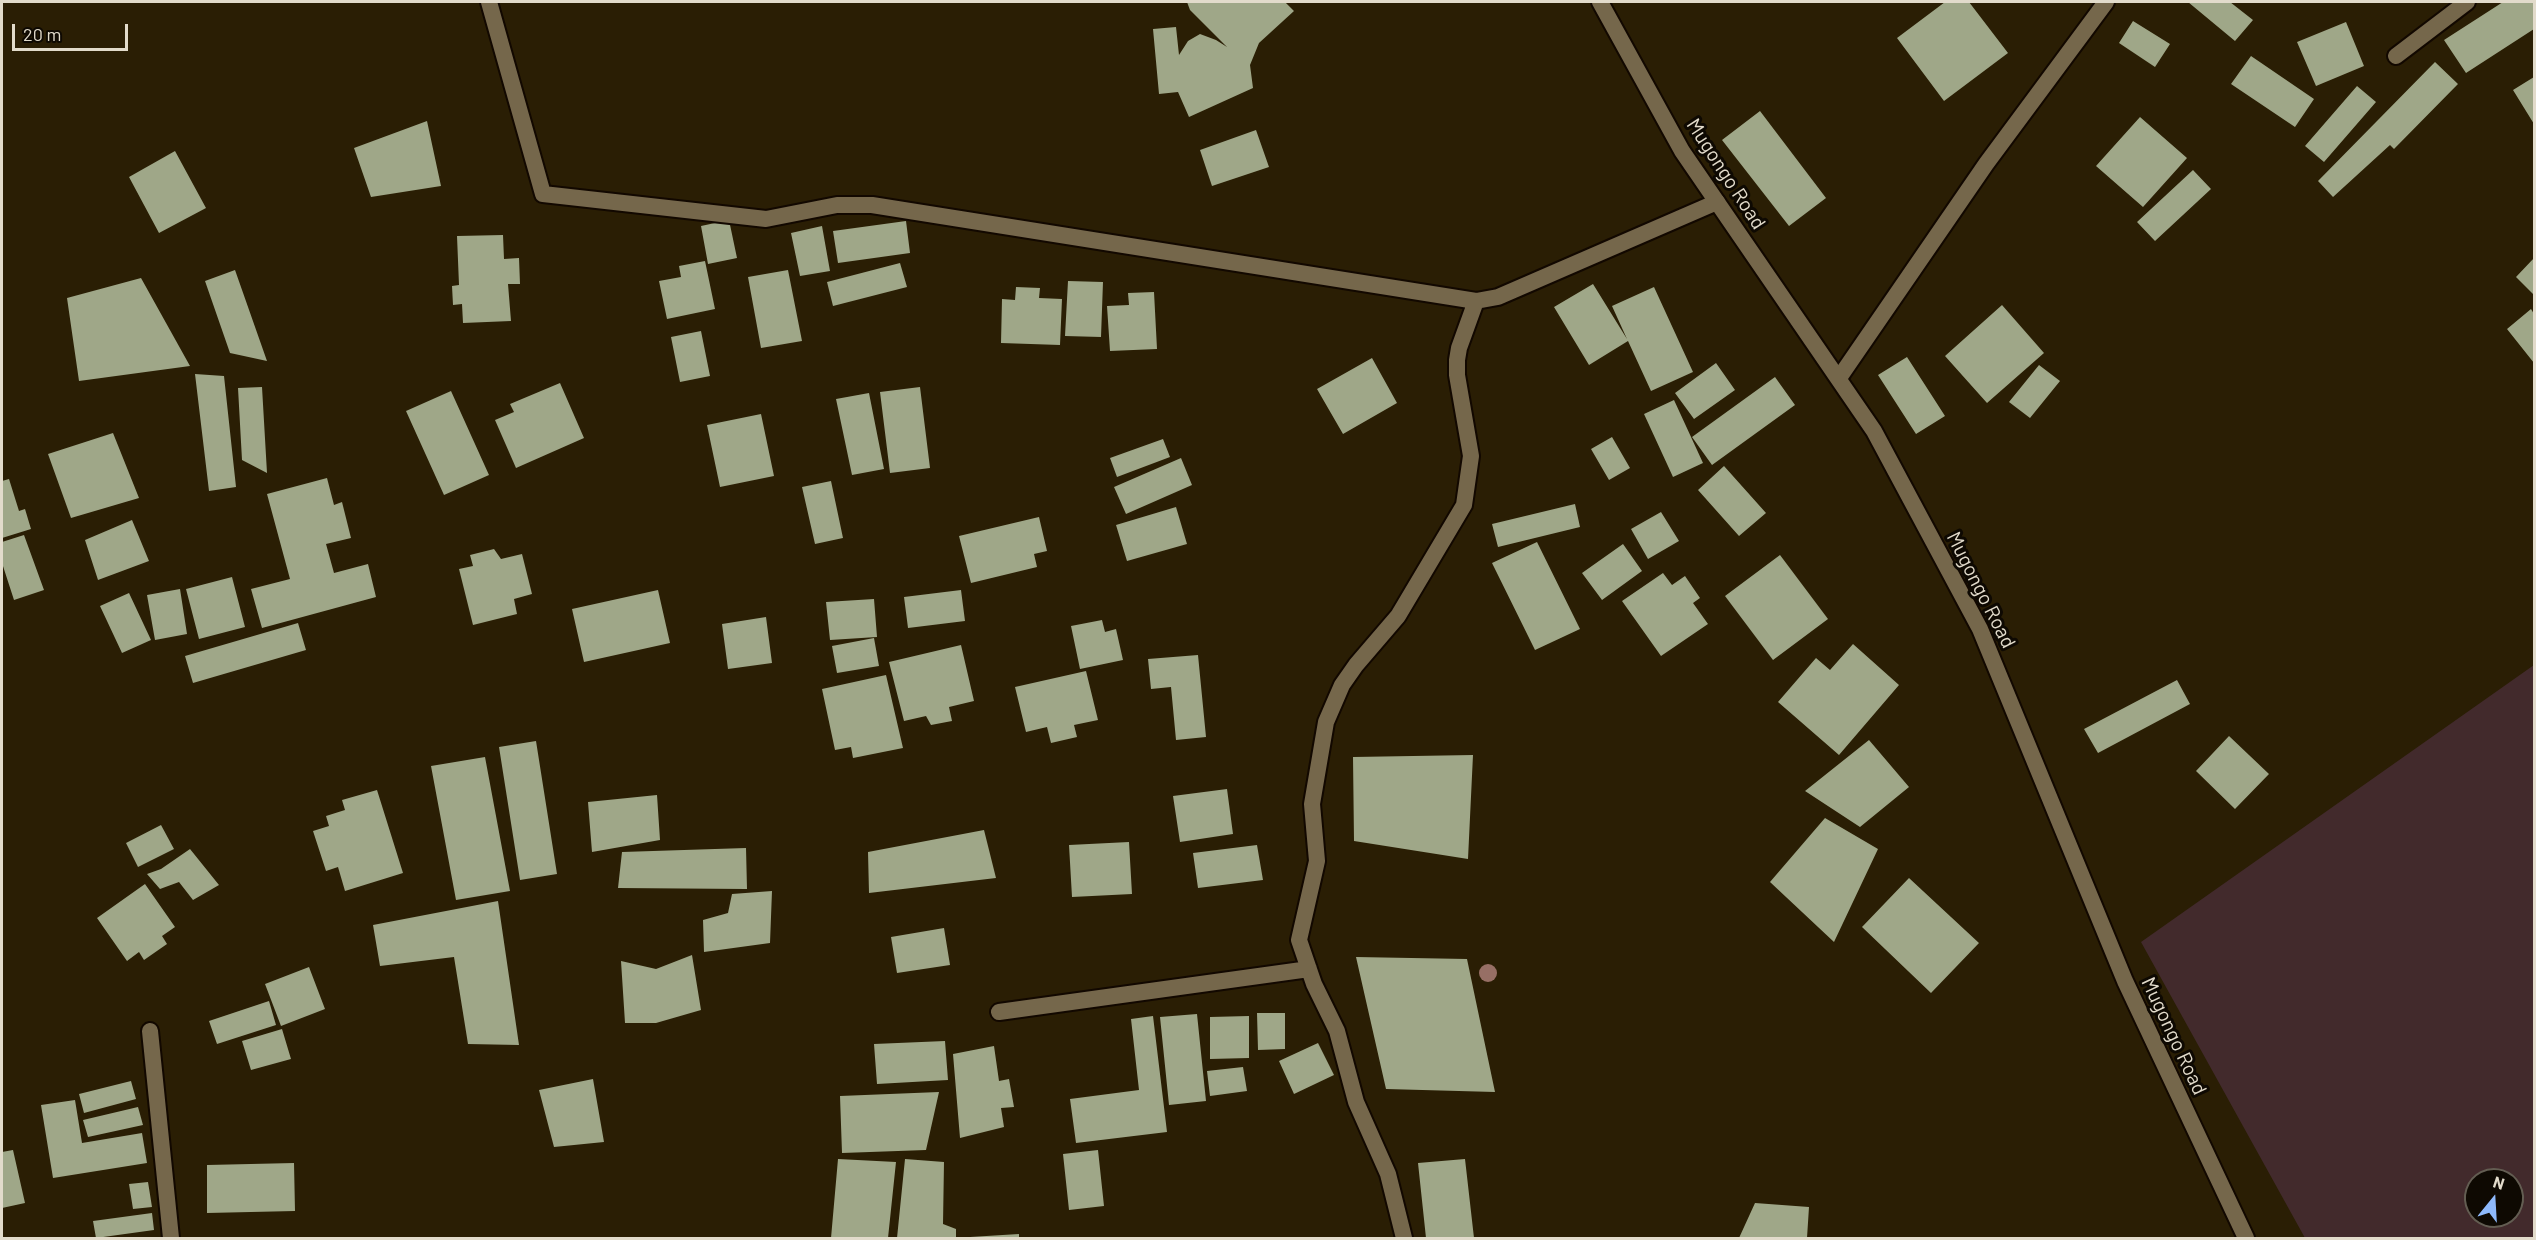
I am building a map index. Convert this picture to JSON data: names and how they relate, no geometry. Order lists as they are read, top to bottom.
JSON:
{
  "streets": {
    "street": ["Mugongo Road"]
  },
  "scale_bar": "20 m",
  "north": "top"
}
